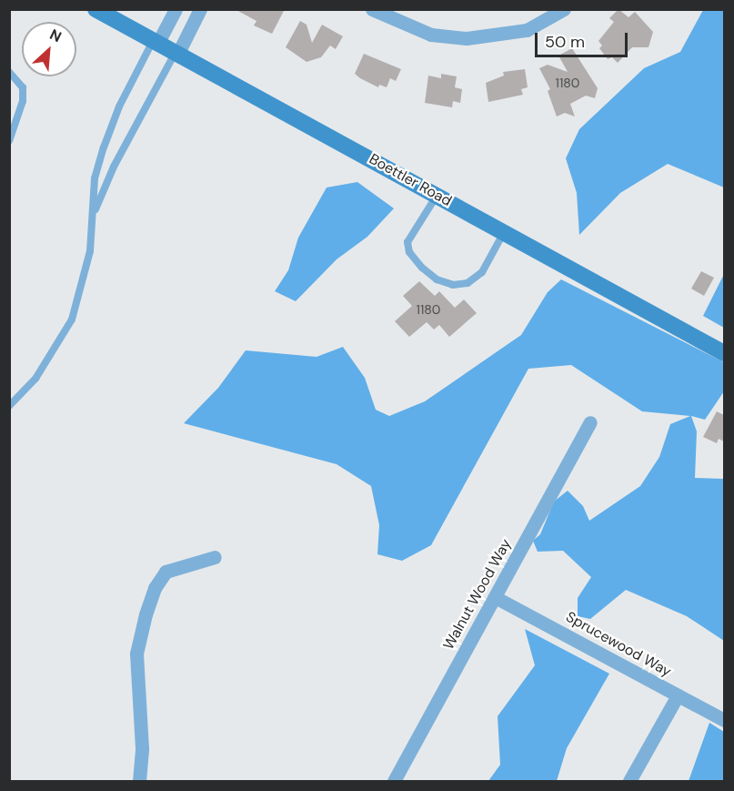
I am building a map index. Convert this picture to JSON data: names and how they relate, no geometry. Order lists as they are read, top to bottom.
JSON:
{
  "streets": {
    "street": ["Boettler Road", "Walnut Wood Way", "Sprucewood Way"]
  },
  "crossings": [
    ["Walnut Wood Way", "Sprucewood Way"]
  ],
  "house_numbers": ["1180", "1180"],
  "scale_bar": "50 m",
  "north": "top right"
}
